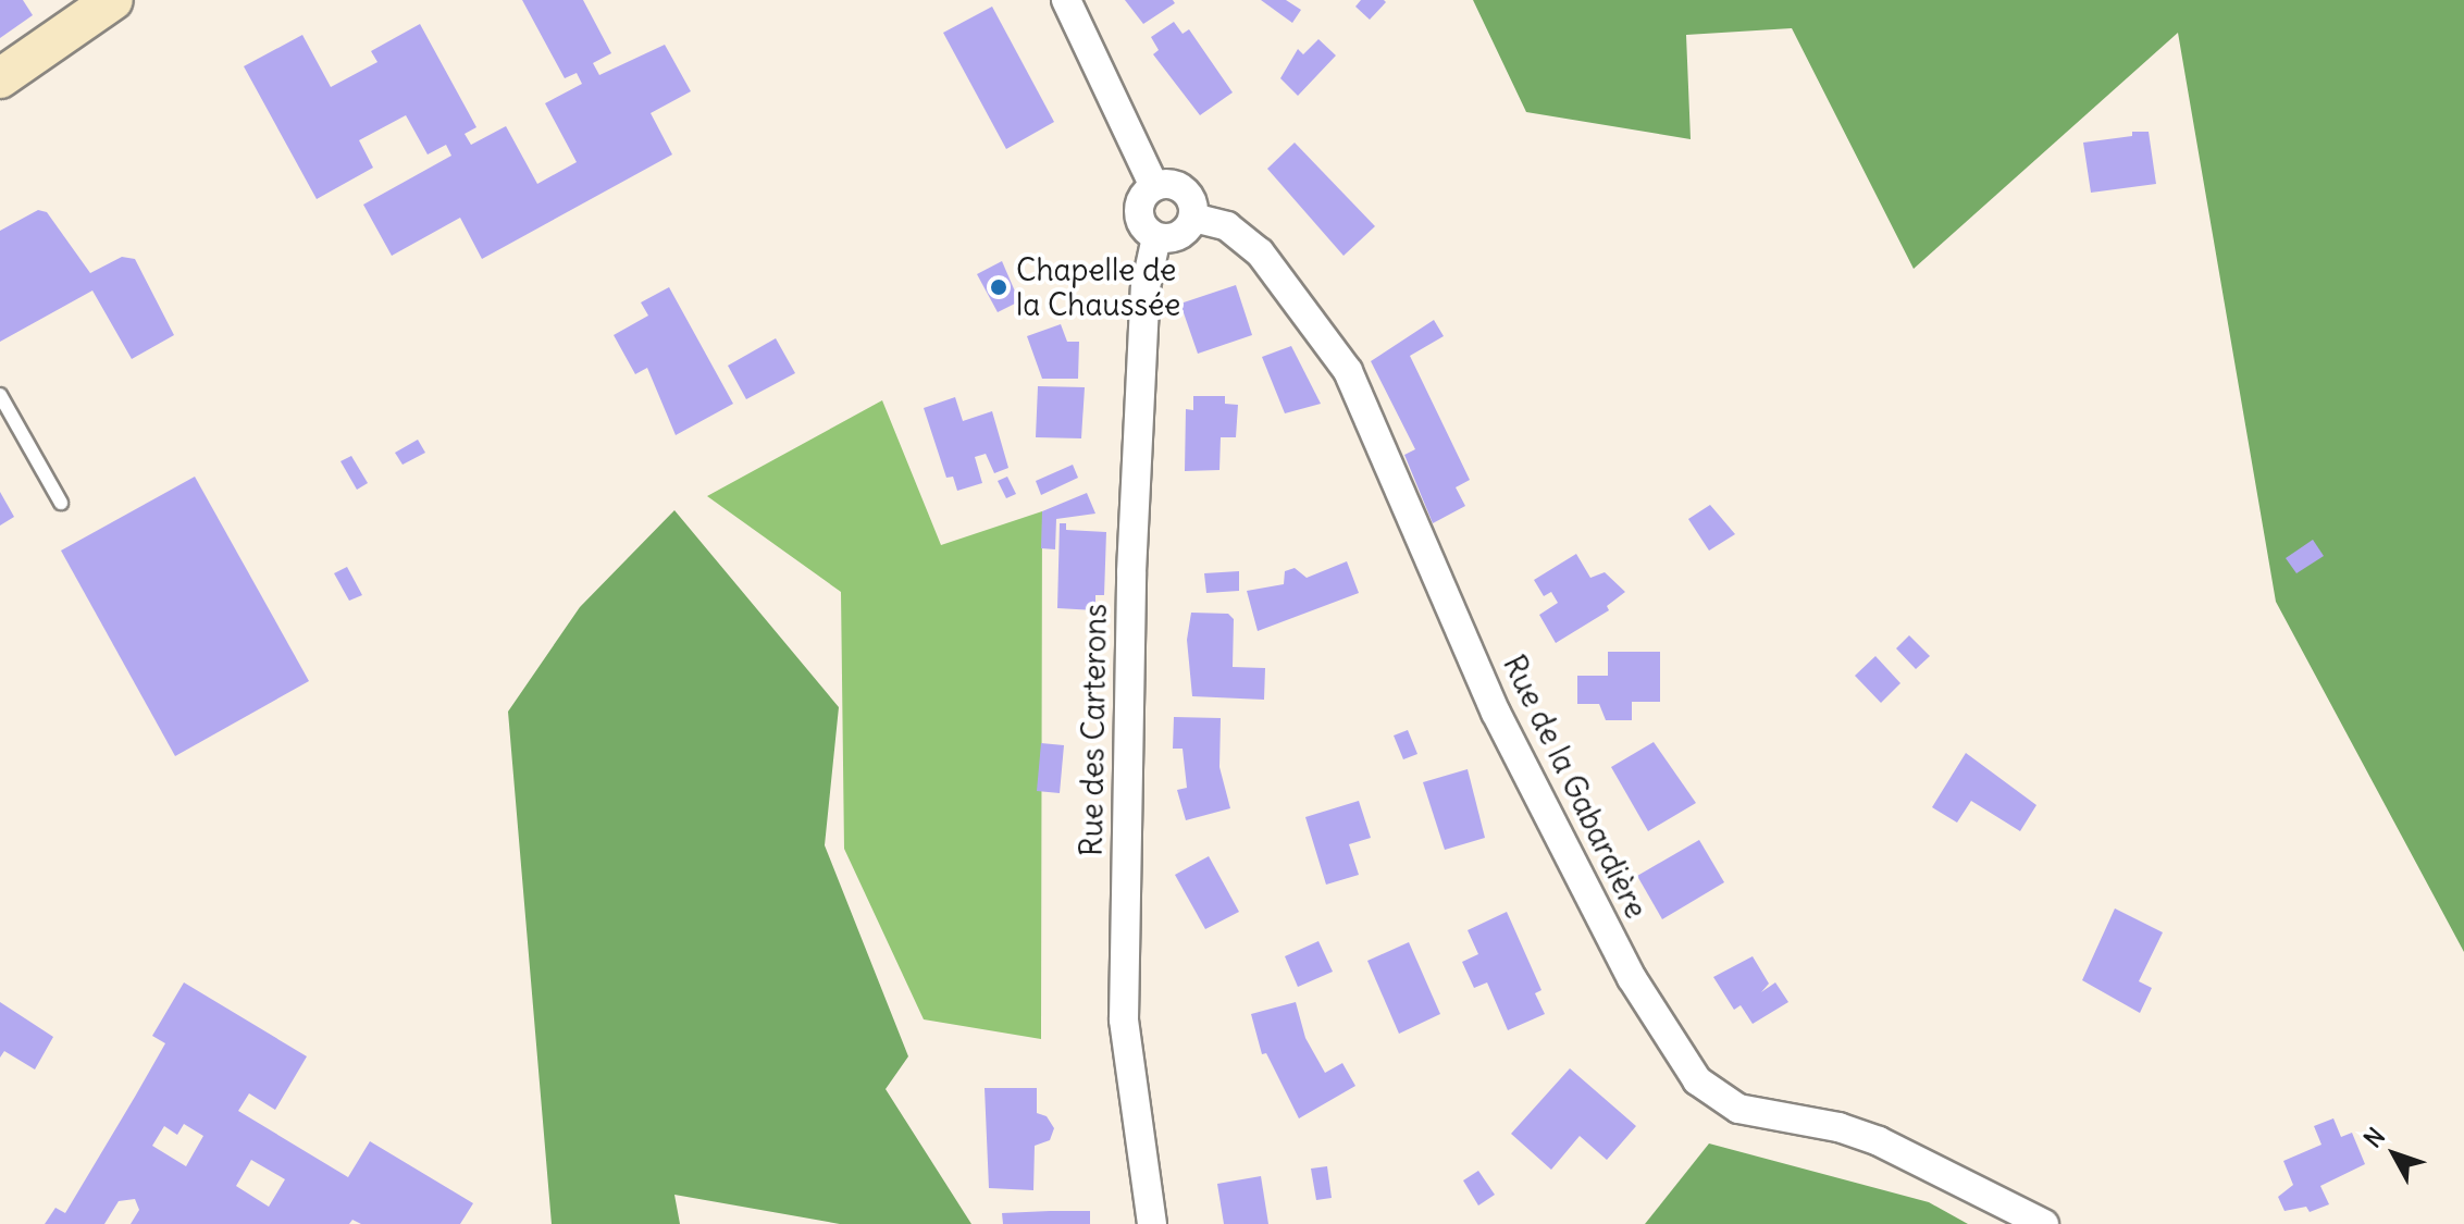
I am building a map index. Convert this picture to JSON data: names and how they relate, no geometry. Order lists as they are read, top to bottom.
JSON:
{
  "streets": {
    "street": ["Rue des Carterons", "Rue de la Gabardière"]
  },
  "crossings": [
    ["Rue des Carterons", "Rue de la Gabardière"]
  ],
  "places": ["Chapelle de la Chaussée"],
  "north": "top left"
}
